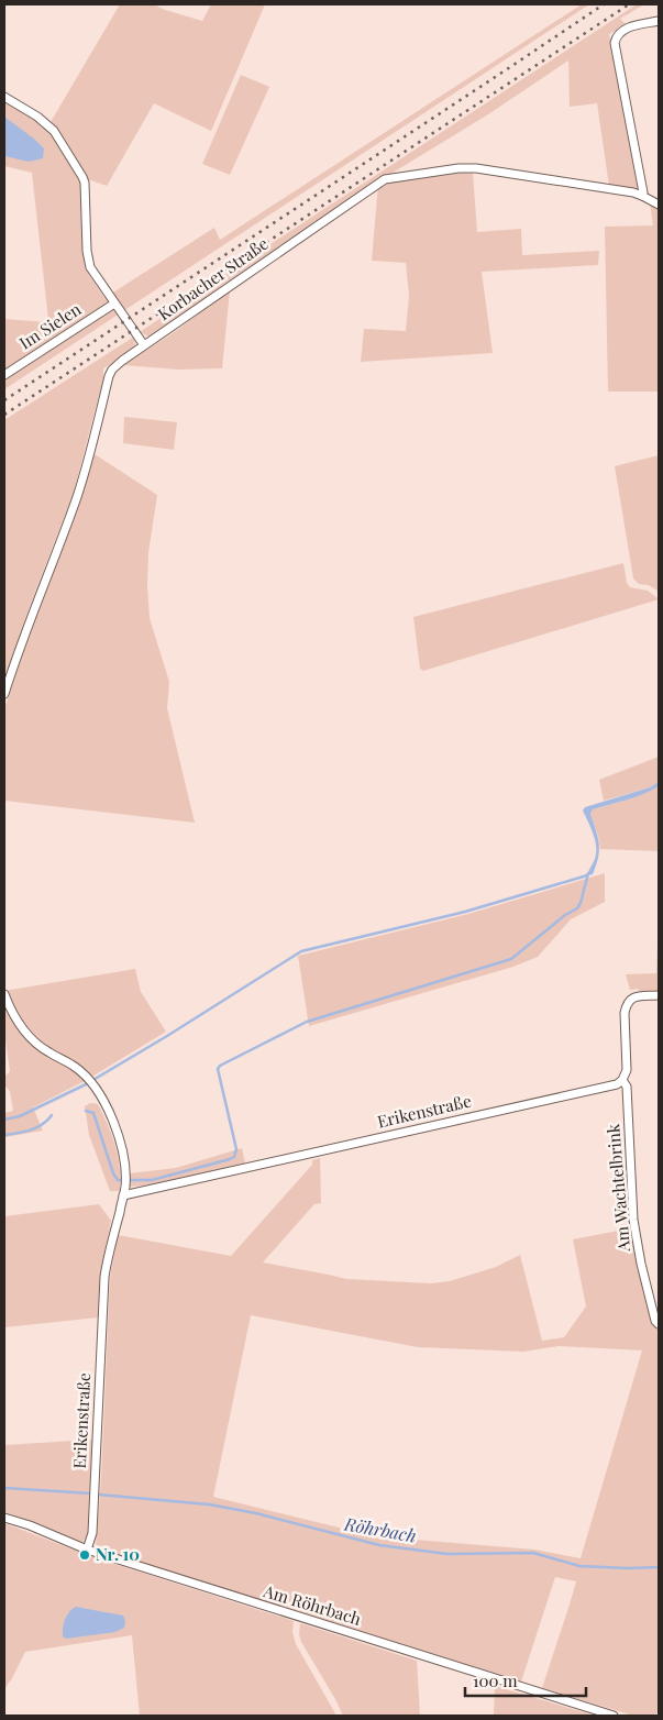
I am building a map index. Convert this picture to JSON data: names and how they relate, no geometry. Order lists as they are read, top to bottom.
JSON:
{
  "streets": {
    "street": [
      "Korbacher Straße",
      "Im Sielen",
      "Erikenstraße",
      "Am Wachtelbrink",
      "Am Röhrbach"
    ]
  },
  "crossings": [
    ["Erikenstraße", "Am Wachtelbrink"],
    ["Erikenstraße", "Am Röhrbach"]
  ],
  "water": ["Röhrbach"],
  "places": ["Nr. 10"],
  "scale_bar": "100 m"
}
